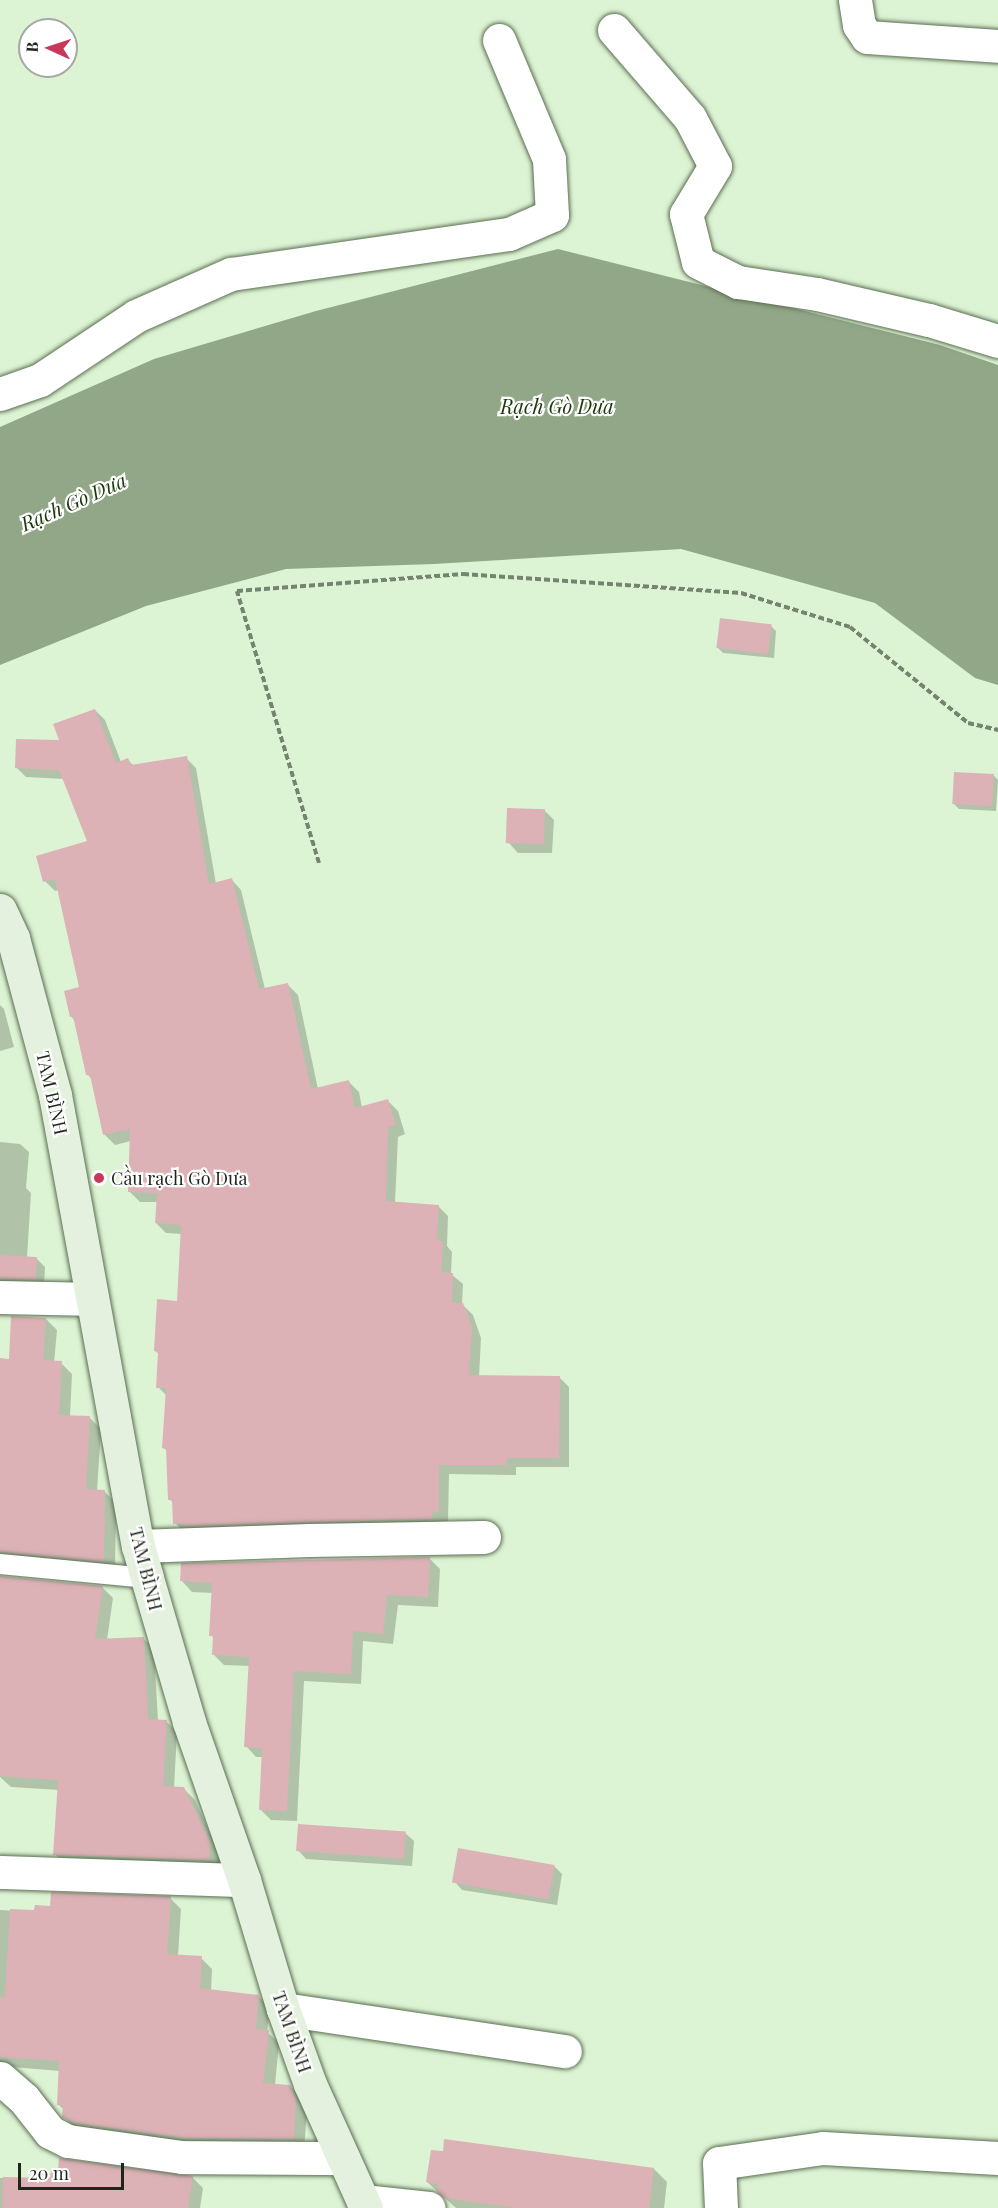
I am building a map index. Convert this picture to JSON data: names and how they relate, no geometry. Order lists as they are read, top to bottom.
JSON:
{
  "streets": {
    "main road": ["TAM BÌNH"]
  },
  "water": ["Rạch Gò Dưa"],
  "places": ["Cầu rạch Gò Dưa"],
  "scale_bar": "20 m",
  "north": "left"
}
